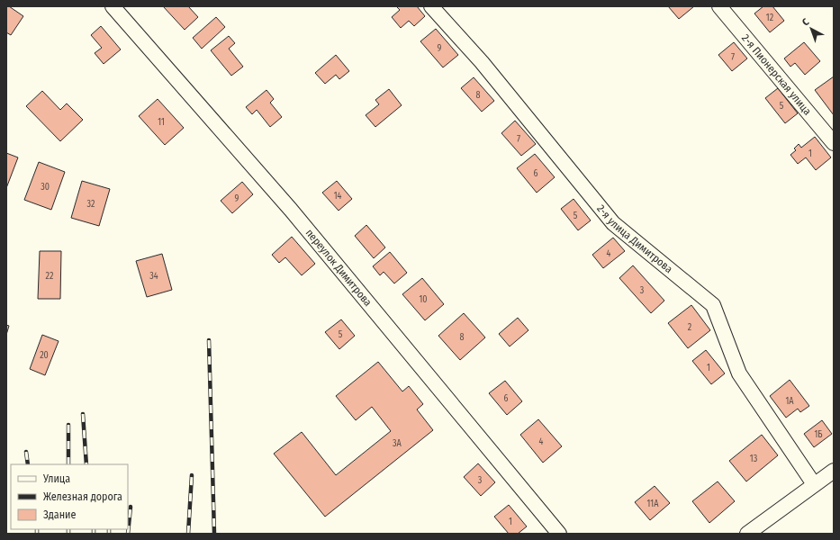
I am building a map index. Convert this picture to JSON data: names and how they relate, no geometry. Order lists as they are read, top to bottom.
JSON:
{
  "streets": {
    "street": ["2-я Пионерская улица", "2-я улица Димитрова", "переулок Димитрова"]
  },
  "house_numbers": [
    "12",
    "9",
    "7",
    "8",
    "5",
    "11",
    "7",
    "1",
    "6",
    "30",
    "14",
    "9",
    "32",
    "5",
    "4",
    "22",
    "34",
    "3",
    "10",
    "2",
    "5",
    "8",
    "20",
    "1",
    "6",
    "1А",
    "1Б",
    "4",
    "3А",
    "13",
    "3",
    "11А",
    "1"
  ],
  "legend": ["Улица", "Железная дорога", "Здание"],
  "north": "top left"
}
